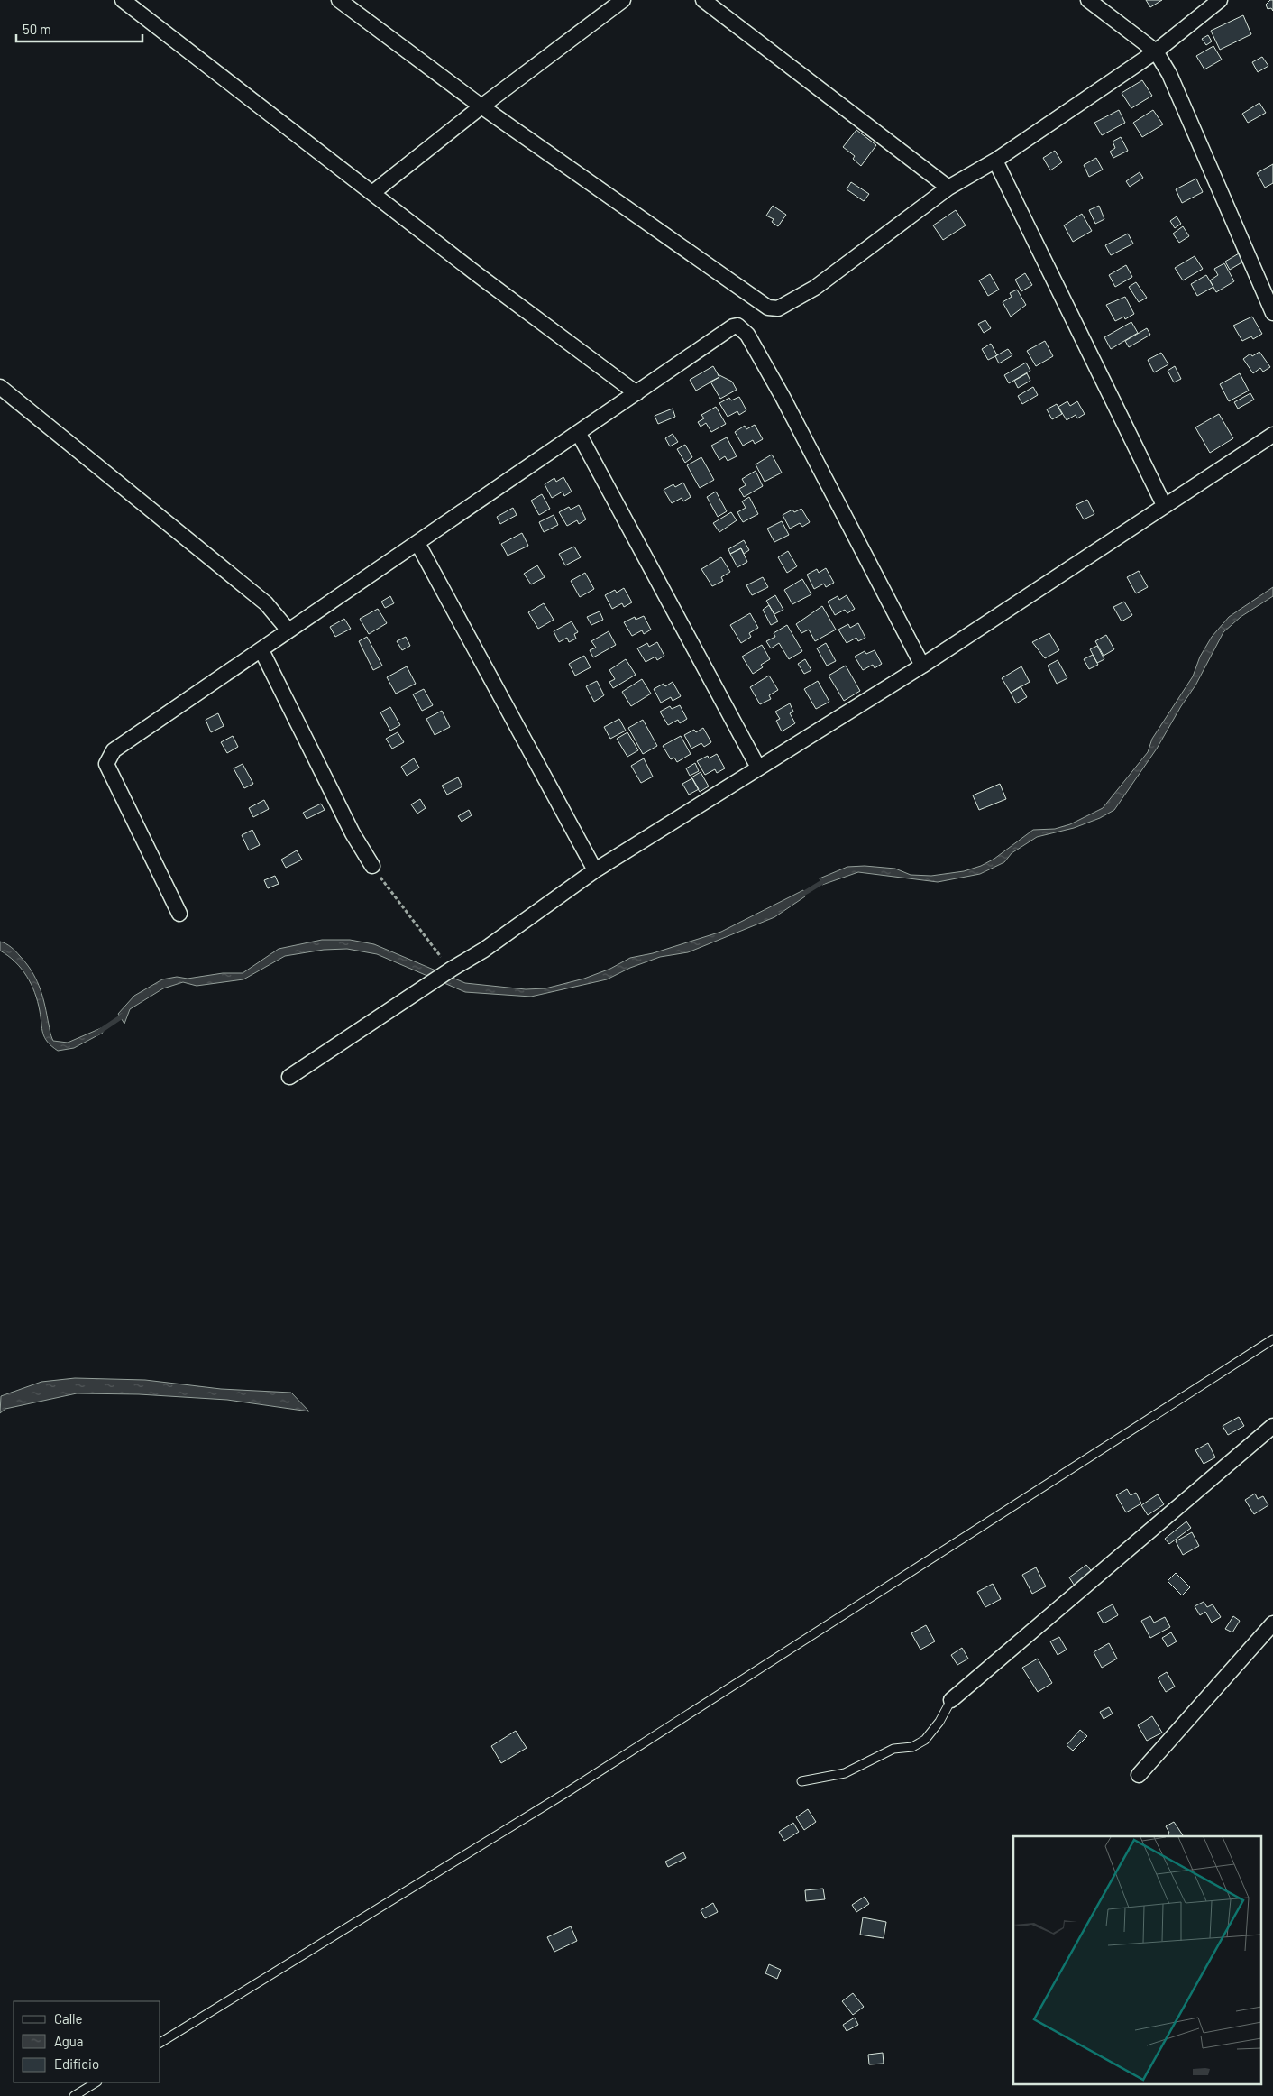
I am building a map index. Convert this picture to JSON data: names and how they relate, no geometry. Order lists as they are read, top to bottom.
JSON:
{
  "legend": ["Calle", "Agua", "Edificio"],
  "scale_bar": "50 m"
}
